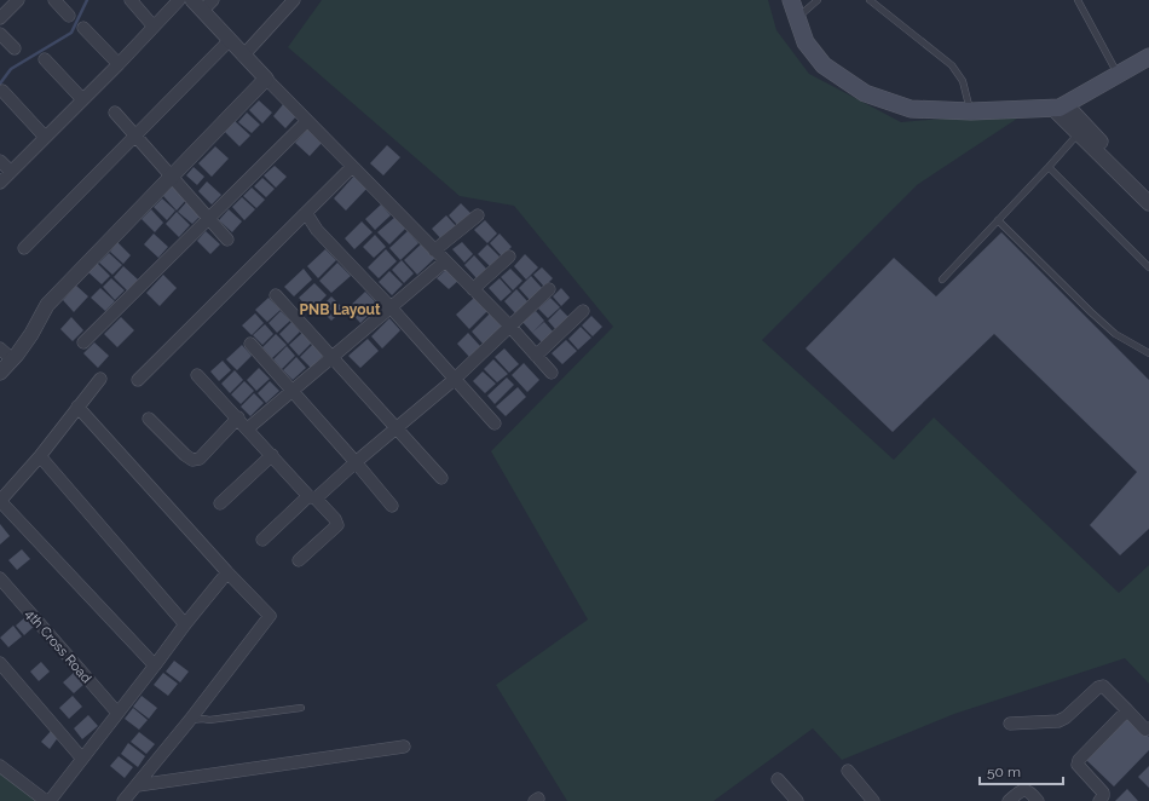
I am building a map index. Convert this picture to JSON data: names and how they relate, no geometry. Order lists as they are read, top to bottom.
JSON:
{
  "streets": {
    "street": ["4th Cross Road"]
  },
  "districts": ["PNB Layout"],
  "scale_bar": "50 m"
}
